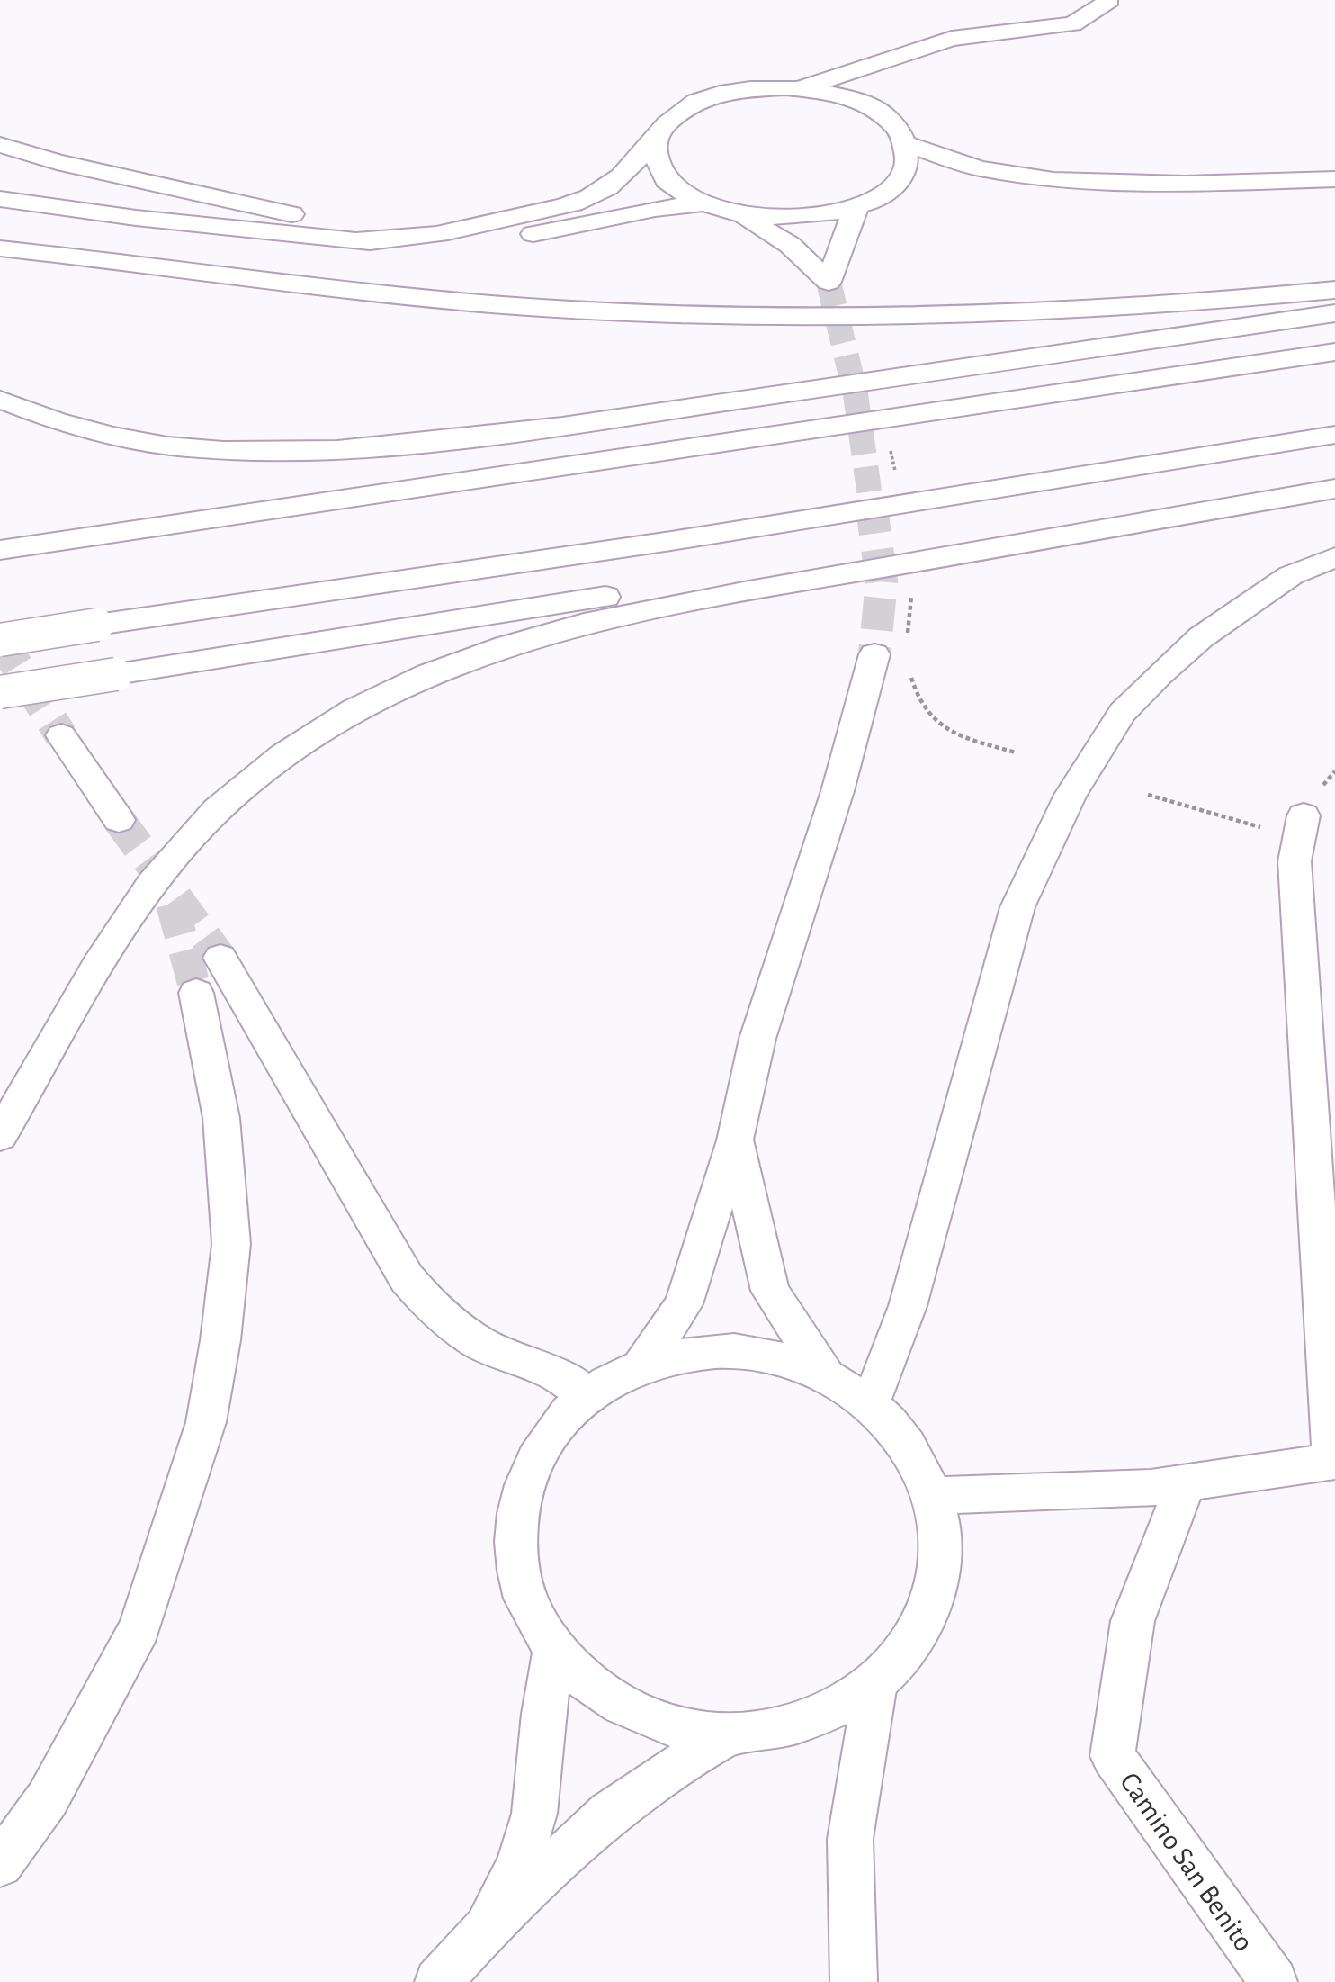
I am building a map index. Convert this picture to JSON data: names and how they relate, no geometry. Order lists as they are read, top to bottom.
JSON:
{
  "streets": {
    "main road": ["Camino San Benito"]
  }
}
